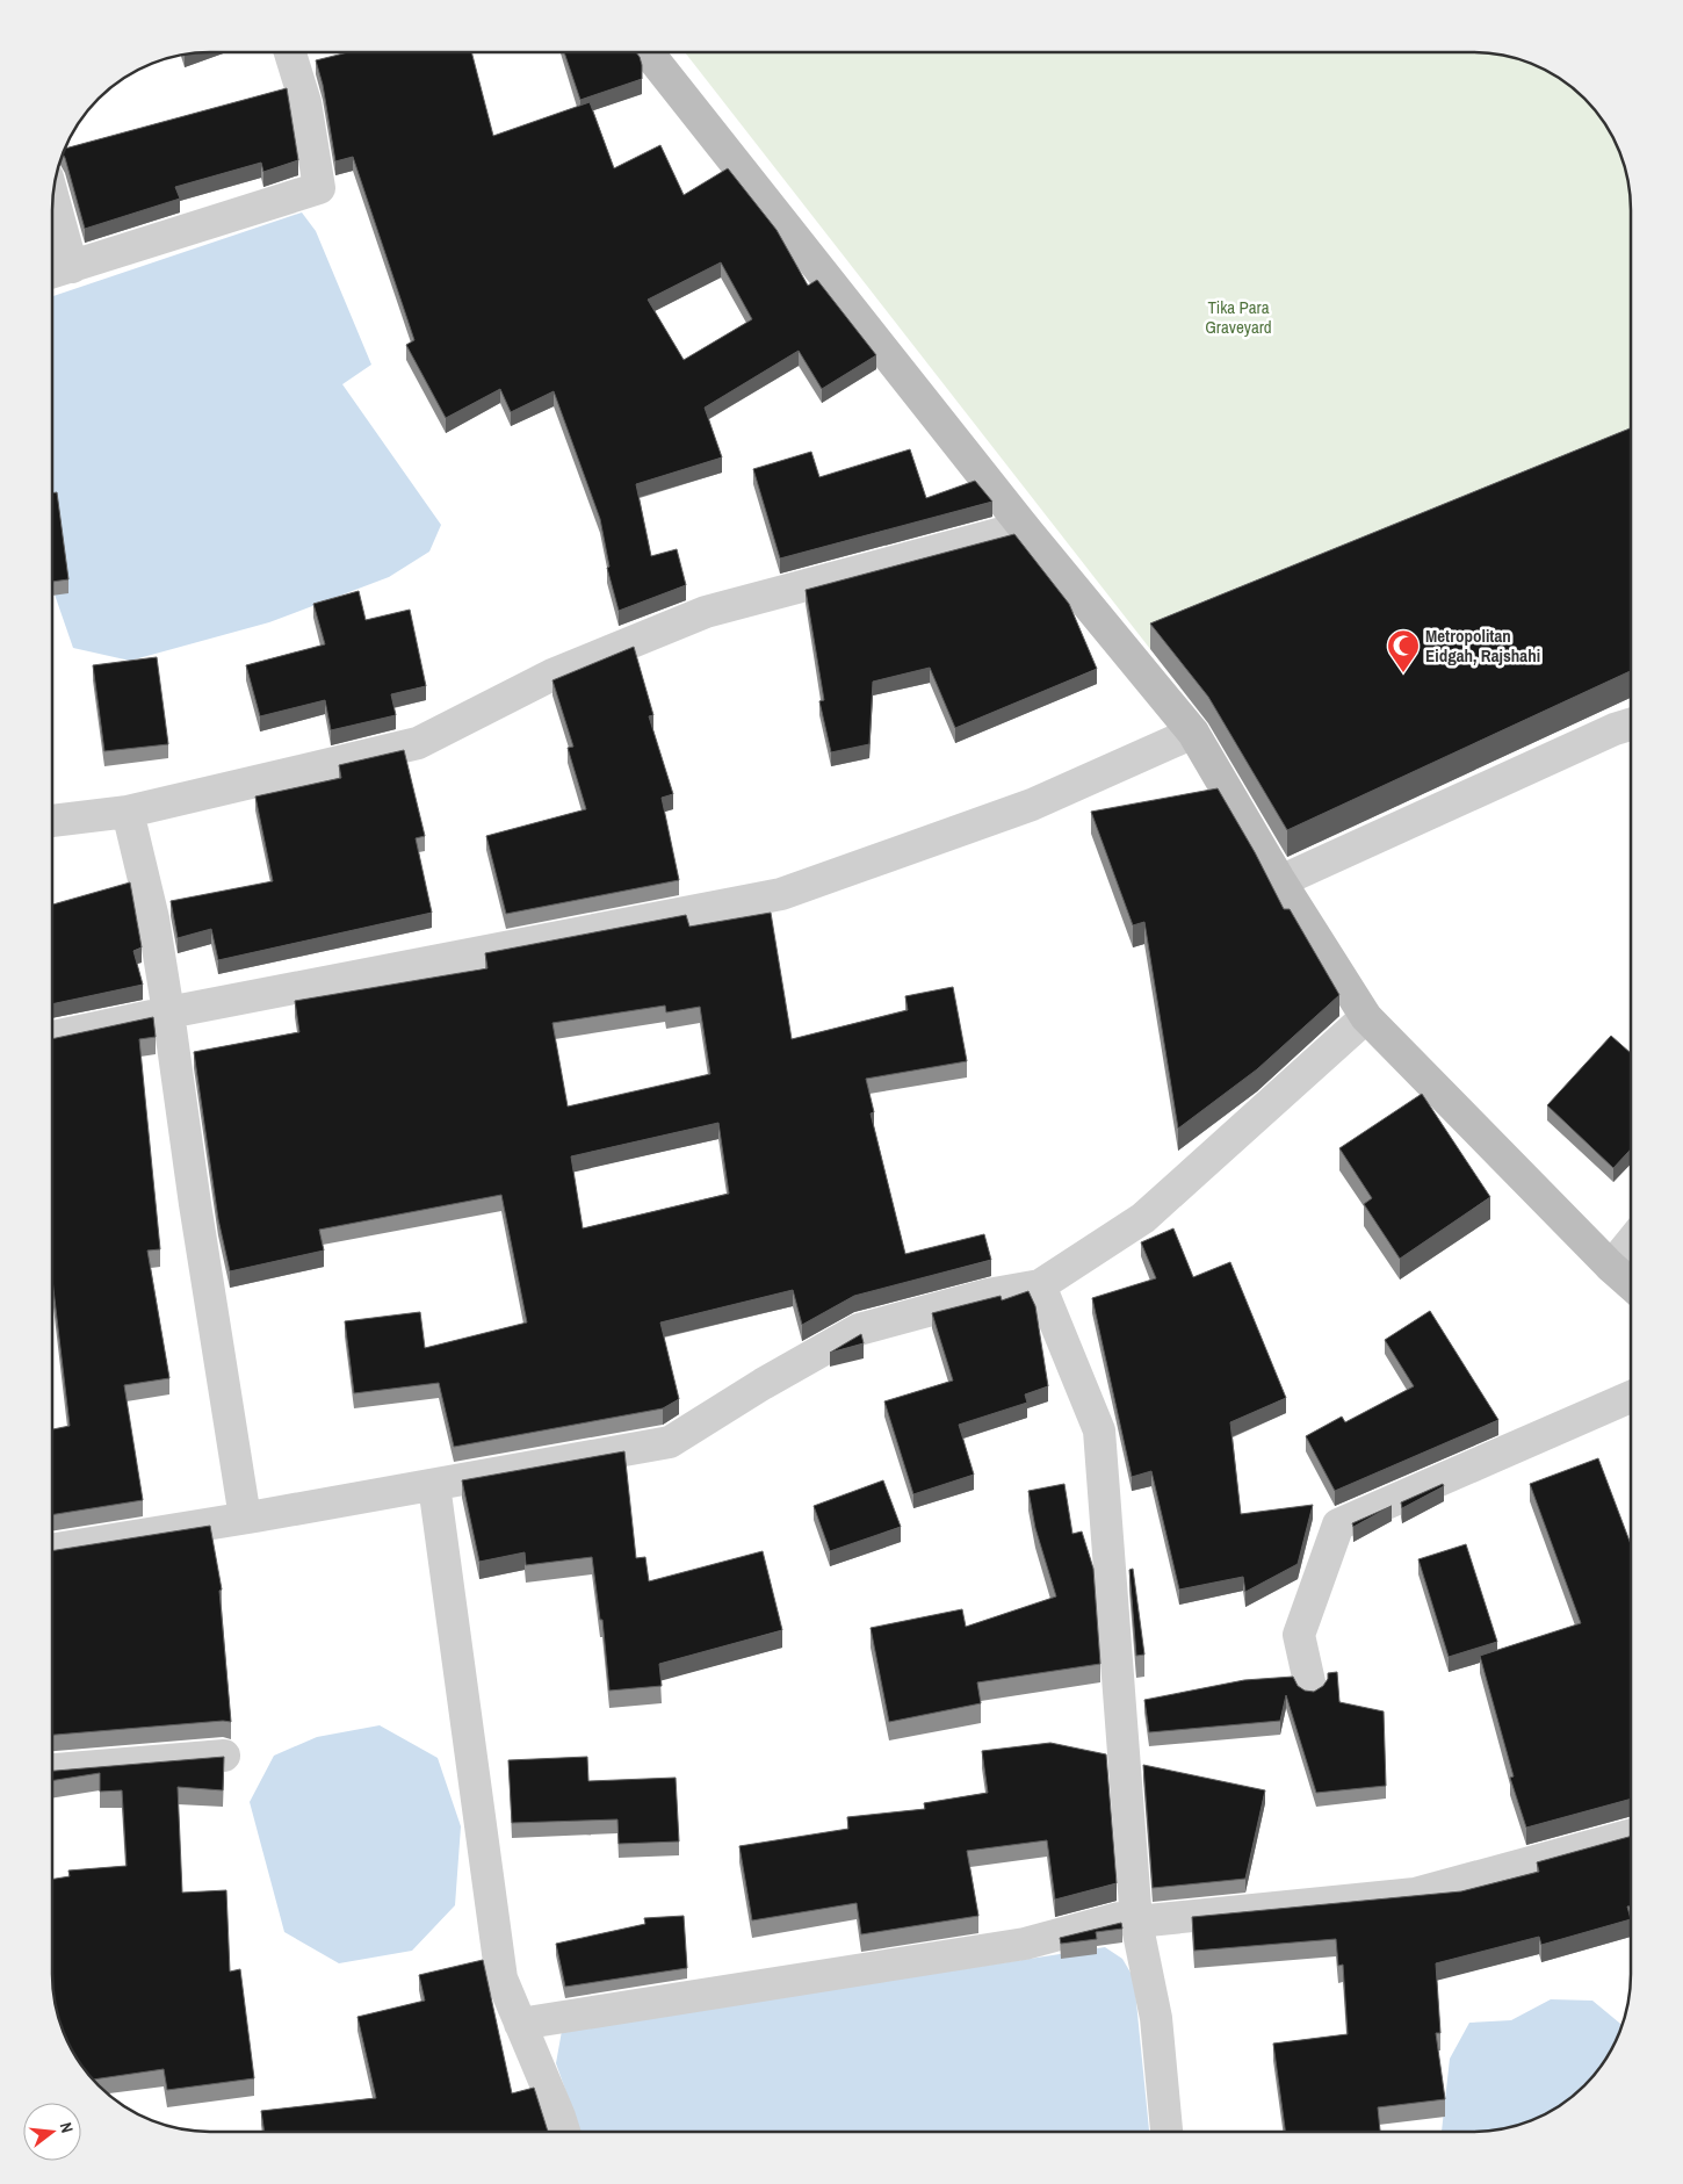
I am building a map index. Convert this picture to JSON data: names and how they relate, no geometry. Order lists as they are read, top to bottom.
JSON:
{
  "parks": ["Tika Para Graveyard"],
  "places": {
    "mosque": ["Metropolitan Eidgah, Rajshahi"]
  },
  "north": "right"
}
